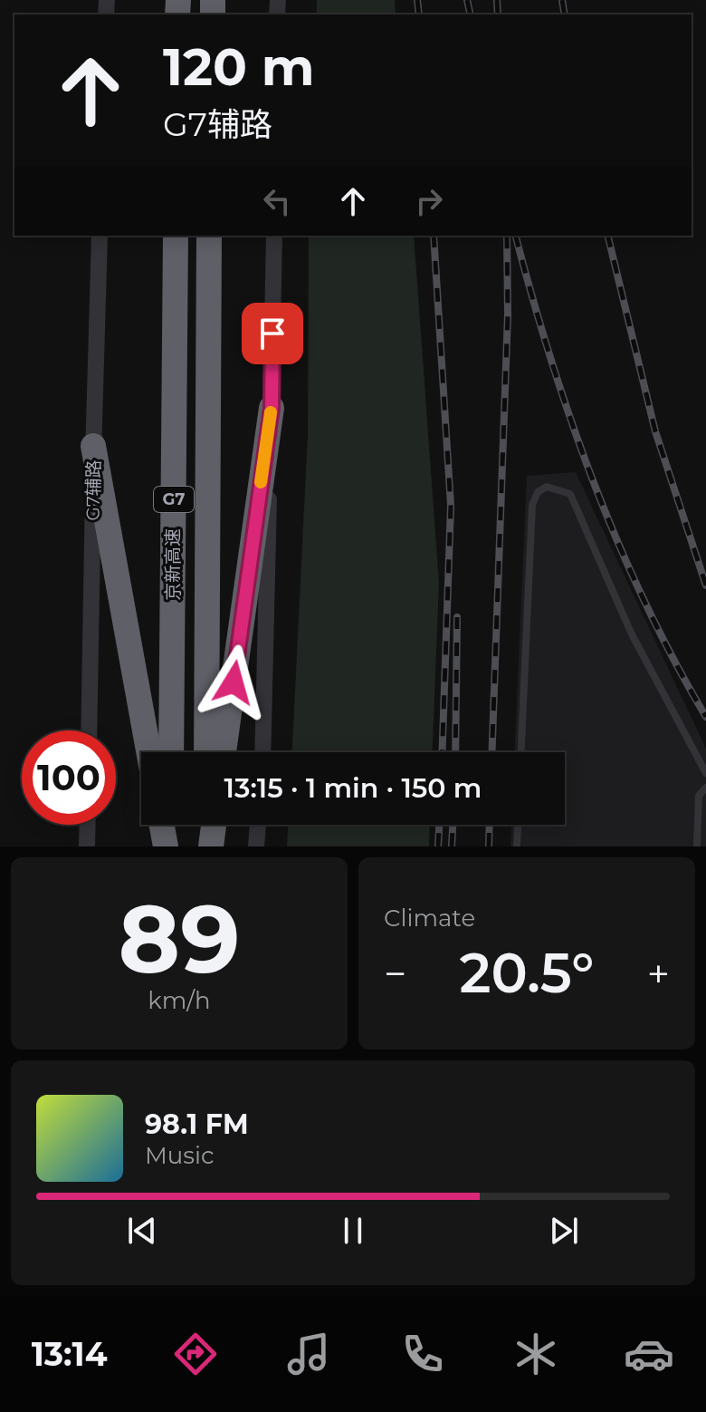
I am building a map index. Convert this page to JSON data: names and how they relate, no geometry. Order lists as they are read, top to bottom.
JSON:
{
  "streets": {
    "highway": ["G7", "京新高速"],
    "street": ["G7辅路"]
  },
  "page": {
    "turn": ["120 m", "G7辅路"],
    "limit": "100",
    "trip": "13:15 · 1 min · 150 m",
    "tile": [
      ["89", "km/h"],
      "Climate"
    ],
    "heat": ["−", "20.5°", "+"],
    "song": ["98.1 FM", "Music"],
    "tabs": "13:14"
  }
}
